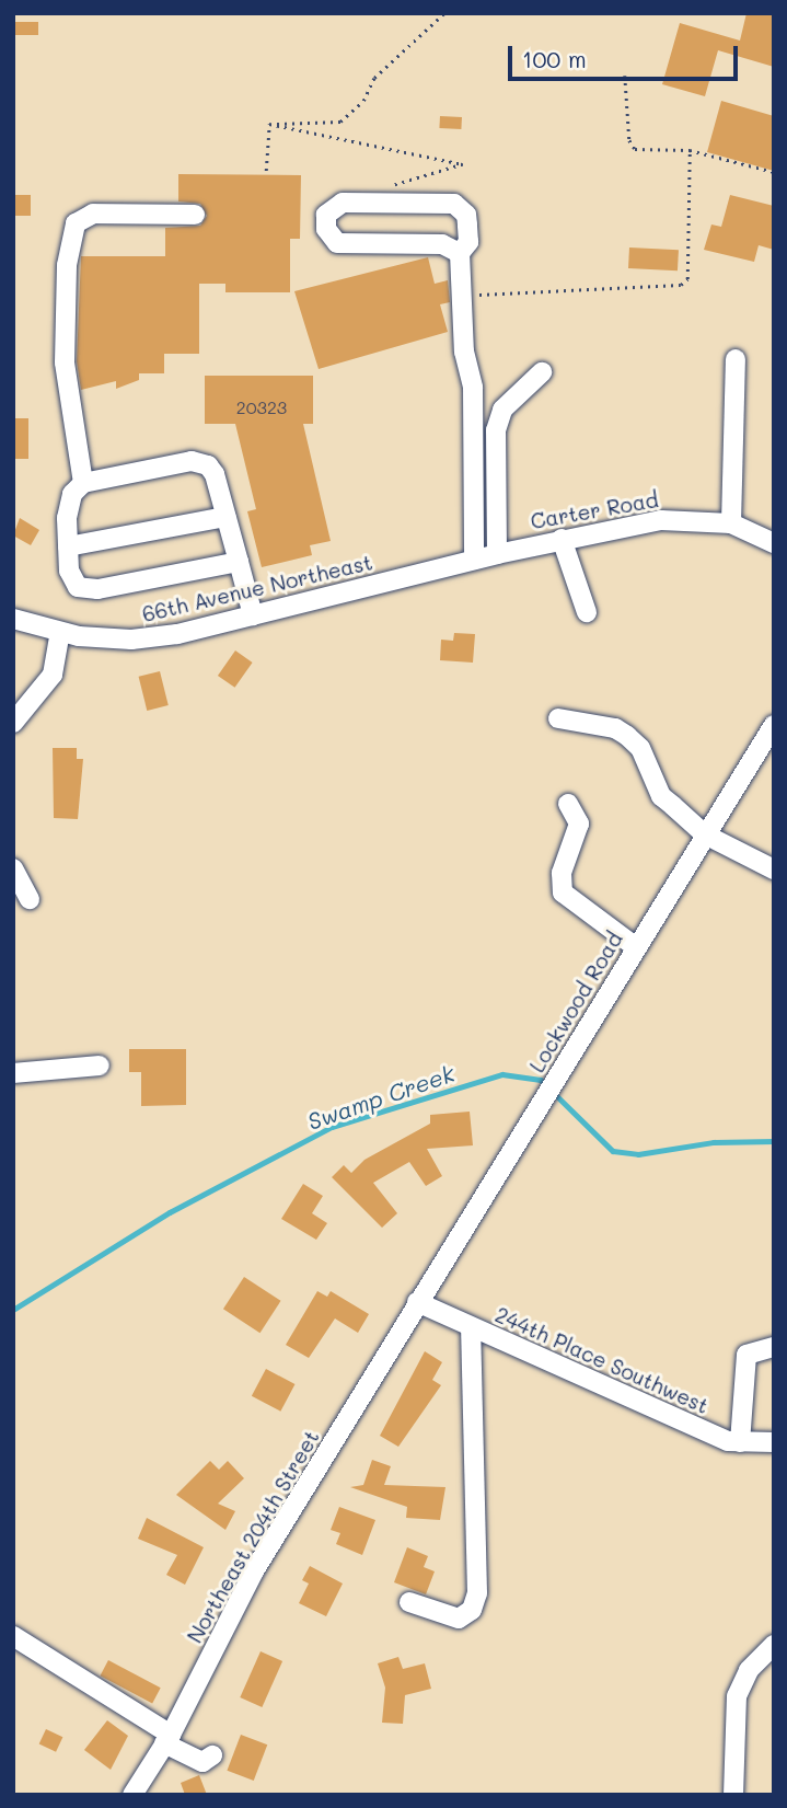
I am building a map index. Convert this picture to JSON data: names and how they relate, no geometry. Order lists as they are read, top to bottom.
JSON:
{
  "streets": {
    "street": [
      "Carter Road",
      "66th Avenue Northeast",
      "Lockwood Road",
      "244th Place Southwest",
      "Northeast 204th Street"
    ]
  },
  "crossings": [
    ["Carter Road", "66th Avenue Northeast"],
    ["Lockwood Road", "244th Place Southwest"],
    ["Lockwood Road", "Northeast 204th Street"],
    ["244th Place Southwest", "Northeast 204th Street"]
  ],
  "water": ["Swamp Creek"],
  "house_numbers": ["20323"],
  "scale_bar": "100 m"
}
